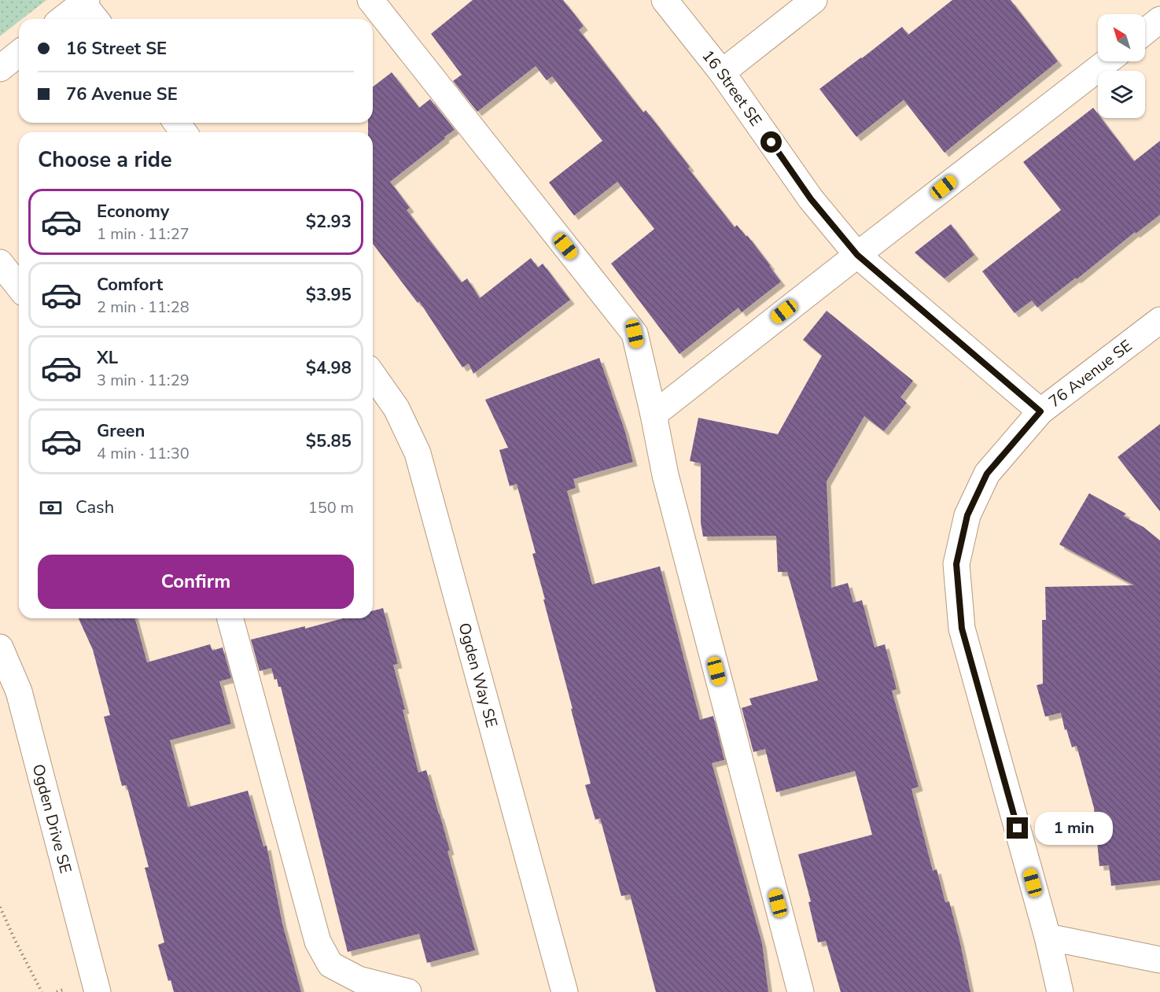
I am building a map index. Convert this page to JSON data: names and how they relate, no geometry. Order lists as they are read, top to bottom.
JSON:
{
  "streets": {
    "street": [
      "16 Street SE",
      "76 Avenue SE",
      "Ogden Way SE",
      "Ogden Drive SE"
    ]
  },
  "crossings": [
    ["16 Street SE", "76 Avenue SE"]
  ],
  "north": "top left",
  "page": {
    "banner": ["16 Street SE", "76 Avenue SE"],
    "heading": "Choose a ride",
    "list": [
      {
        "name": "Economy",
        "note": "1 min · 11:27",
        "value": "$2.93"
      },
      {
        "name": "Comfort",
        "note": "2 min · 11:28",
        "value": "$3.95"
      },
      {
        "name": "XL",
        "note": "3 min · 11:29",
        "value": "$4.98"
      },
      {
        "name": "Green",
        "note": "4 min · 11:30",
        "value": "$5.85"
      }
    ],
    "pay": ["Cash", "150 m"],
    "buttons": "Confirm",
    "bubble": "1 min"
  }
}
